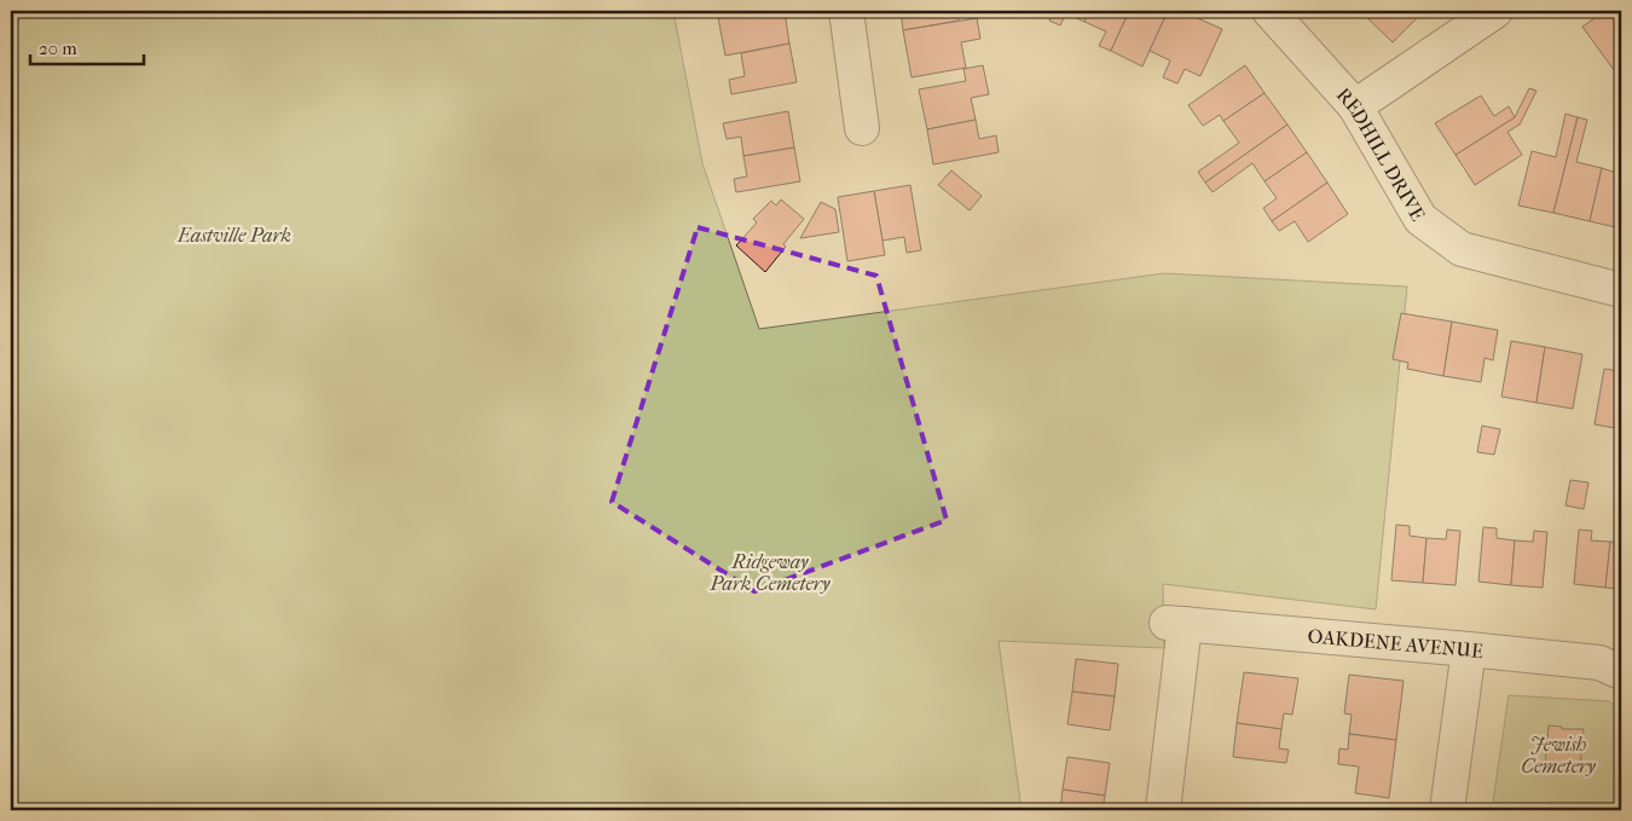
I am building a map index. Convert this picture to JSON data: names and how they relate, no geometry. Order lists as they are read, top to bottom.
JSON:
{
  "streets": {
    "street": ["REDHILL DRIVE", "OAKDENE AVENUE"]
  },
  "parks": ["Eastville Park", "Ridgeway Park Cemetery", "Jewish Cemetery"],
  "scale_bar": "20 m"
}
